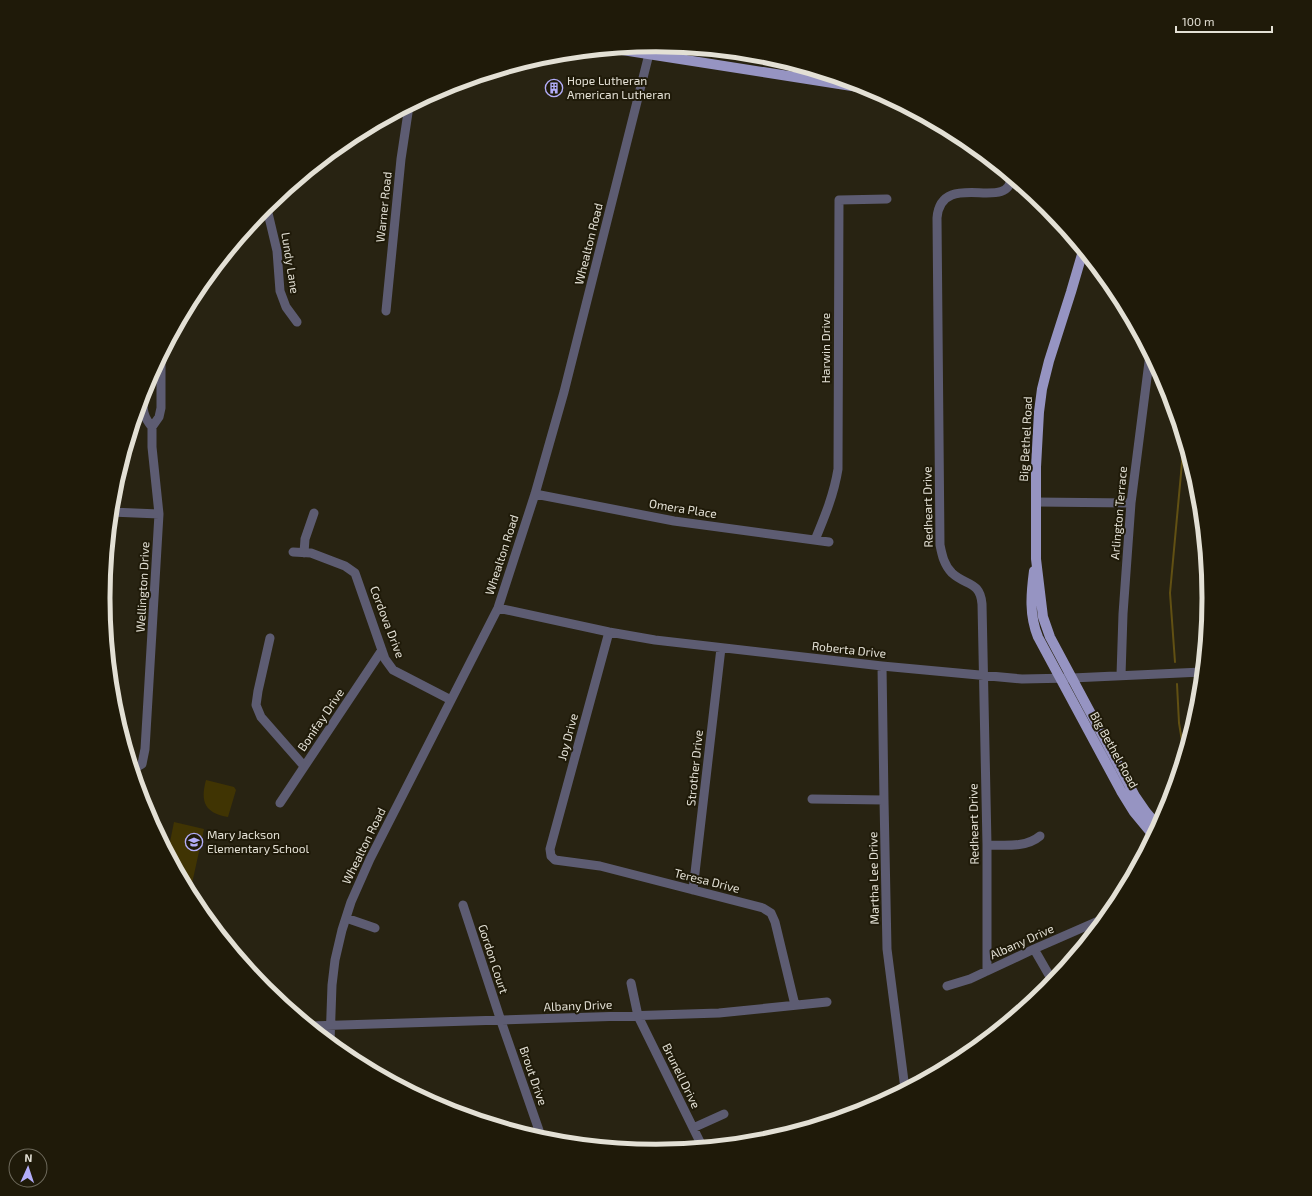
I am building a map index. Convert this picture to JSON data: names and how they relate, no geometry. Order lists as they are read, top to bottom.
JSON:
{
  "streets": {
    "main road": ["Big Bethel Road"],
    "street": [
      "Warner Road",
      "Whealton Road",
      "Lundy Lane",
      "Harwin Drive",
      "Redheart Drive",
      "Omera Place",
      "Arlington Terrace",
      "Wellington Drive",
      "Cordova Drive",
      "Roberta Drive",
      "Bonifay Drive",
      "Joy Drive",
      "Strother Drive",
      "Martha Lee Drive",
      "Teresa Drive",
      "Albany Drive",
      "Gordon Court",
      "Brout Drive",
      "Brunell Drive"
    ]
  },
  "crossings": [
    ["Whealton Road", "Omera Place"],
    ["Whealton Road", "Cordova Drive"],
    ["Whealton Road", "Roberta Drive"],
    ["Whealton Road", "Albany Drive"],
    ["Harwin Drive", "Omera Place"],
    ["Big Bethel Road", "Roberta Drive"],
    ["Redheart Drive", "Roberta Drive"],
    ["Redheart Drive", "Albany Drive"],
    ["Arlington Terrace", "Roberta Drive"],
    ["Cordova Drive", "Bonifay Drive"],
    ["Roberta Drive", "Joy Drive"],
    ["Roberta Drive", "Strother Drive"],
    ["Roberta Drive", "Martha Lee Drive"],
    ["Joy Drive", "Teresa Drive"],
    ["Strother Drive", "Teresa Drive"],
    ["Teresa Drive", "Albany Drive"],
    ["Albany Drive", "Gordon Court"],
    ["Albany Drive", "Brout Drive"],
    ["Albany Drive", "Brunell Drive"],
    ["Gordon Court", "Brout Drive"]
  ],
  "places": {
    "building": ["Hope Lutheran American Lutheran"],
    "school or university": ["Mary Jackson Elementary School"]
  },
  "scale_bar": "100 m",
  "north": "top"
}
